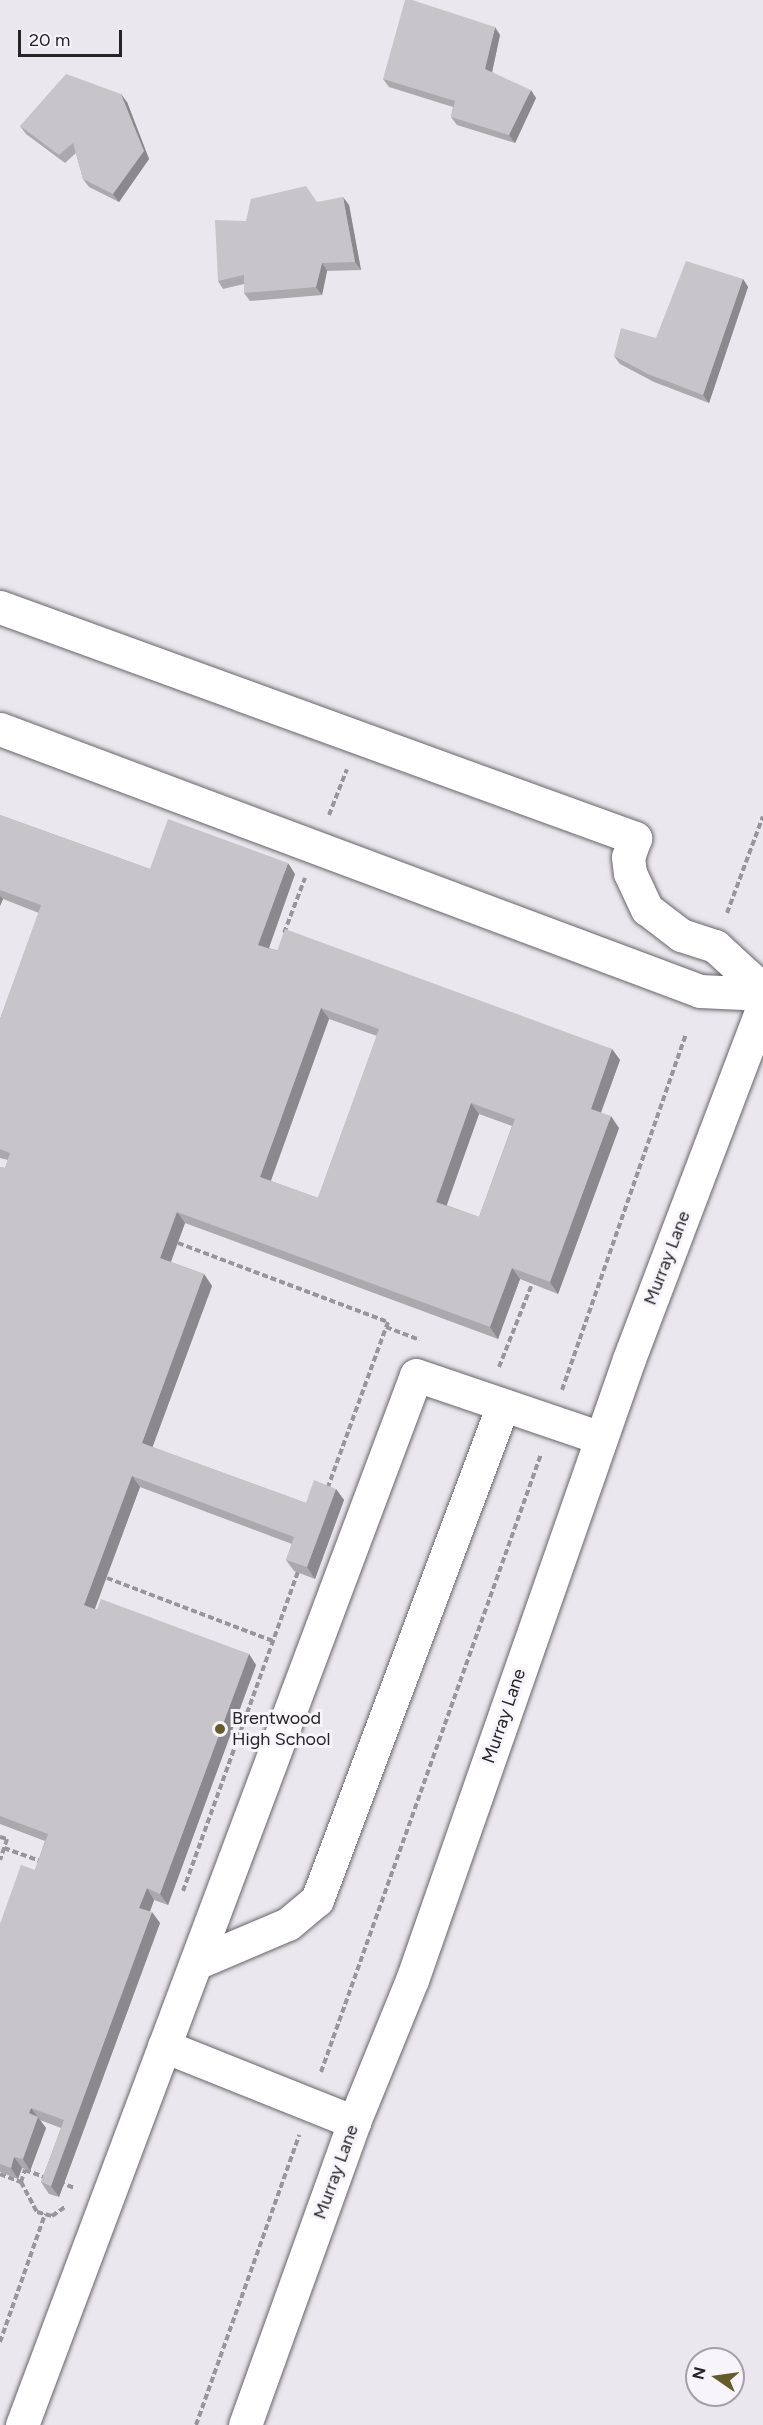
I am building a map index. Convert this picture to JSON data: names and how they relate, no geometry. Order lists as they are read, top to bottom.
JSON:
{
  "streets": {
    "main road": ["Murray Lane"]
  },
  "places": ["Brentwood High School"],
  "scale_bar": "20 m",
  "north": "left"
}
